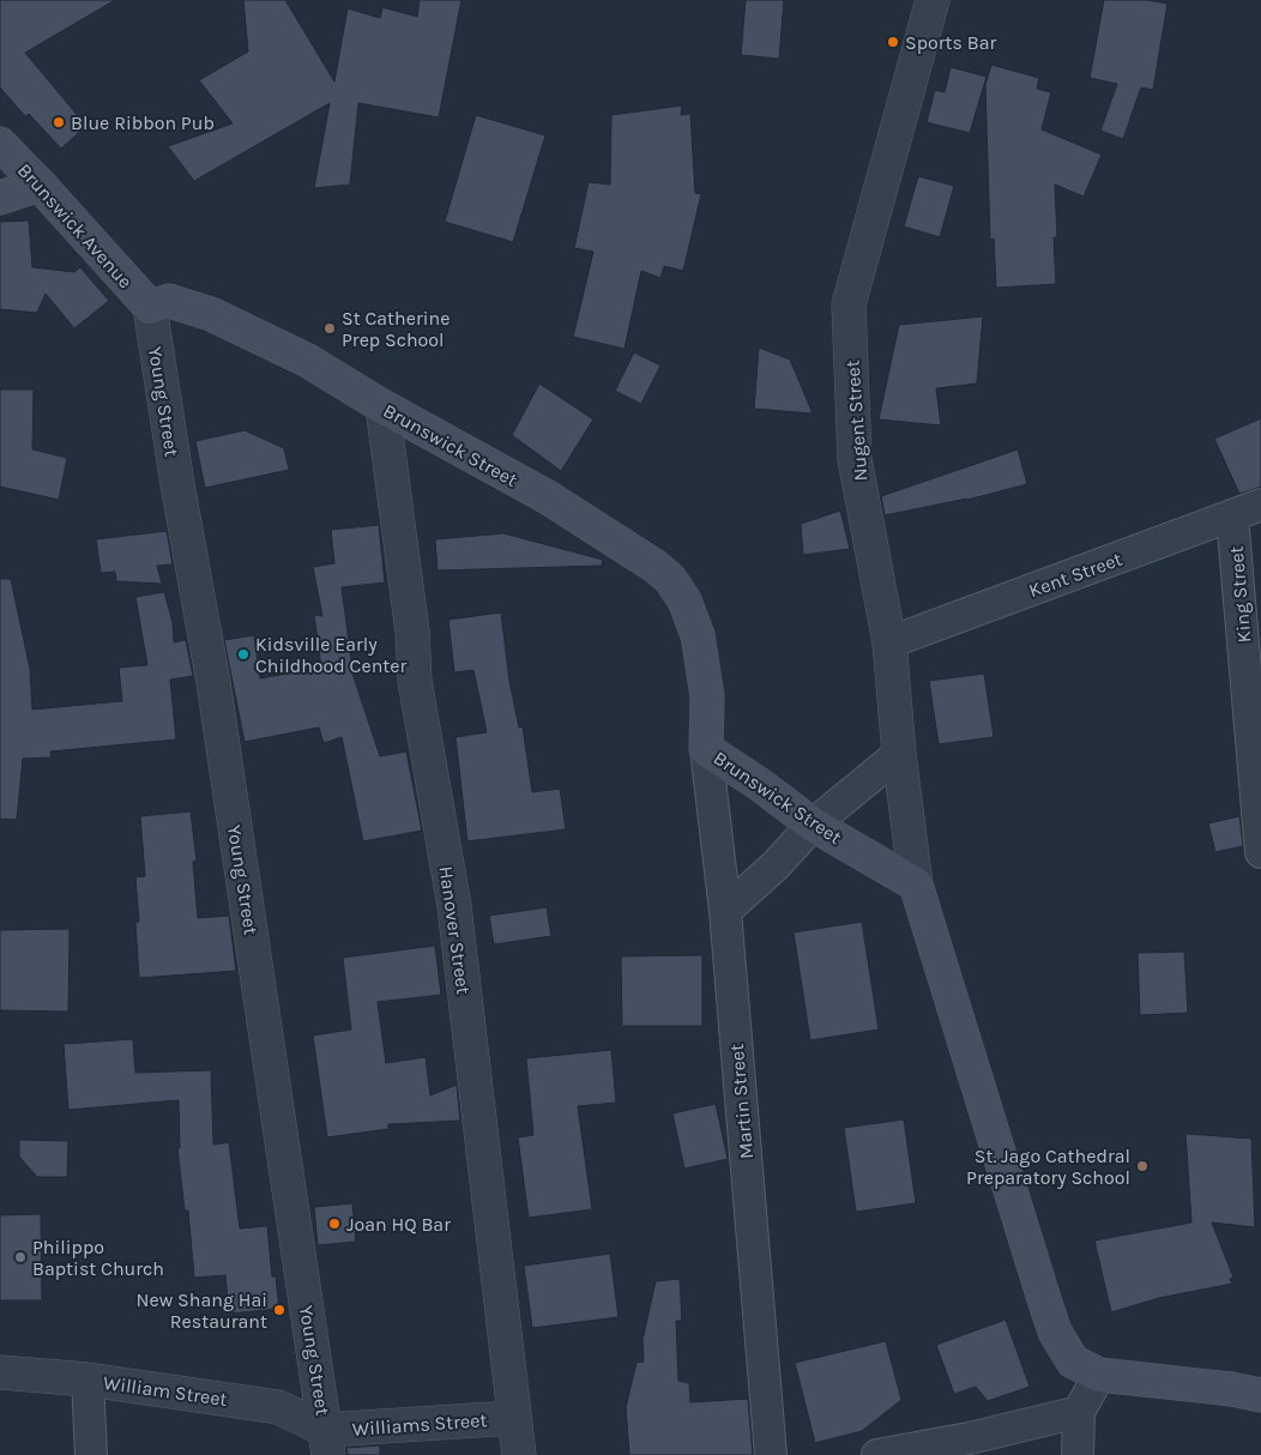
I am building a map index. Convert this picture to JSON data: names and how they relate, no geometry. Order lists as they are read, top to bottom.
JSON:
{
  "streets": {
    "main road": ["Brunswick Avenue", "Brunswick Street"],
    "street": [
      "Young Street",
      "Nugent Street",
      "Kent Street",
      "King Street",
      "Hanover Street",
      "Martin Street",
      "William Street",
      "Williams Street"
    ]
  },
  "crossings": [
    ["Brunswick Avenue", "Young Street"],
    ["Brunswick Avenue", "Brunswick Street"],
    ["Young Street", "Brunswick Street"],
    ["Young Street", "William Street"],
    ["Young Street", "Williams Street"],
    ["Nugent Street", "Brunswick Street"],
    ["Nugent Street", "Kent Street"],
    ["Brunswick Street", "Hanover Street"],
    ["Brunswick Street", "Martin Street"],
    ["Kent Street", "King Street"],
    ["Hanover Street", "Williams Street"],
    ["William Street", "Williams Street"]
  ],
  "places": [
    "Sports Bar",
    "Blue Ribbon Pub",
    "St Catherine Prep School",
    "Kidsville Early Childhood Center",
    "St. Jago Cathedral Preparatory School",
    "Joan HQ Bar",
    "Philippo Baptist Church",
    "New Shang Hai Restaurant"
  ]
}
